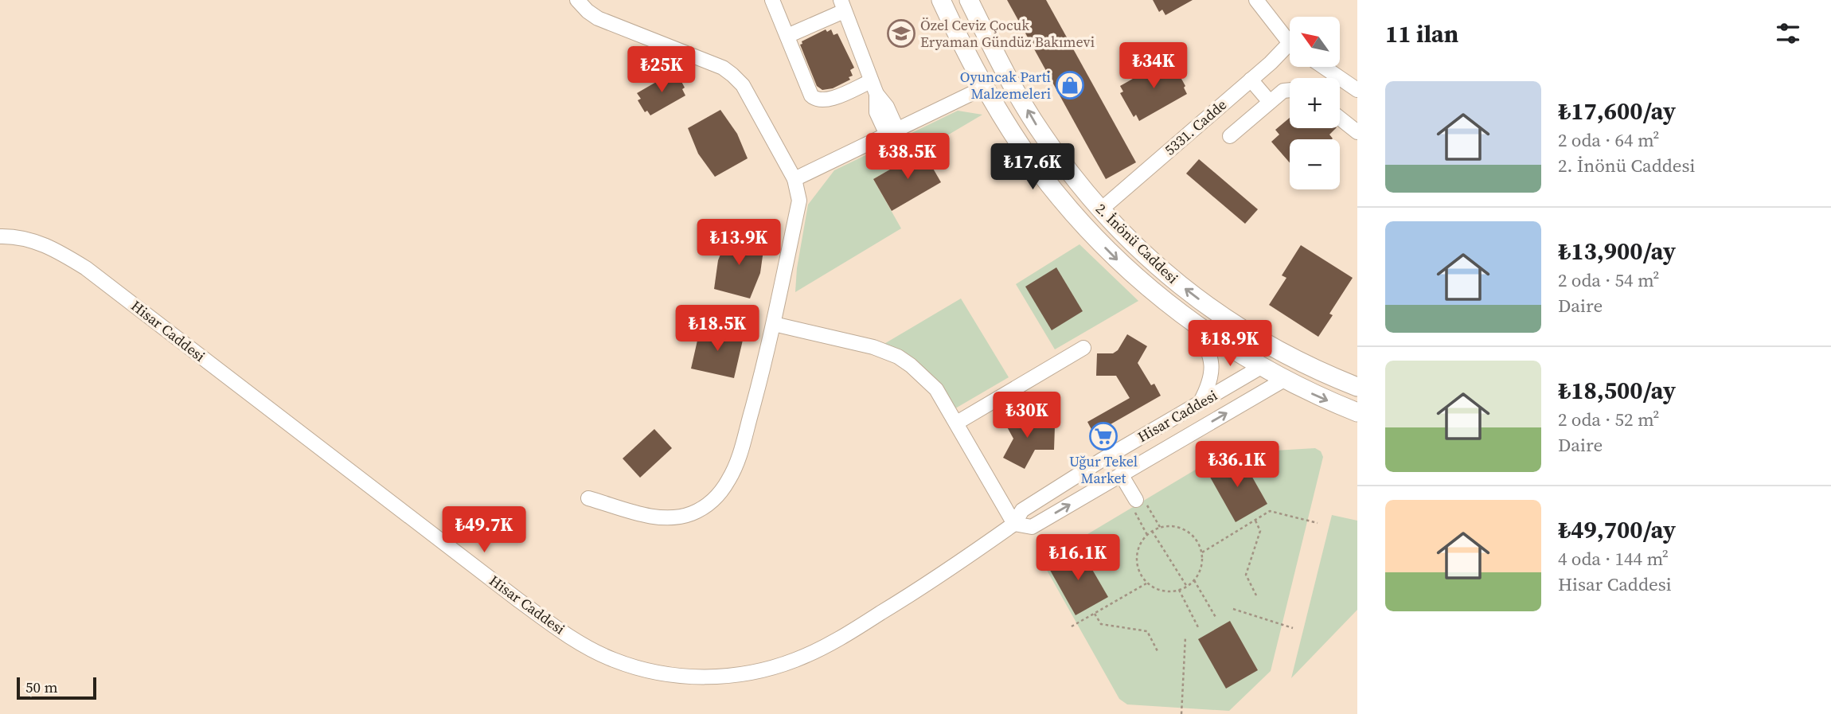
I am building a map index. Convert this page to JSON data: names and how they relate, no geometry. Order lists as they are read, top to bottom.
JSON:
{
  "streets": {
    "main road": ["2. İnönü Caddesi"],
    "street": ["5331. Cadde", "Hisar Caddesi"]
  },
  "crossings": [
    ["5331. Cadde", "2. İnönü Caddesi"],
    ["2. İnönü Caddesi", "Hisar Caddesi"]
  ],
  "places": {
    "school or university": ["Özel Ceviz Çocuk Eryaman Gündüz Bakımevi"],
    "shop": ["Oyuncak Parti Malzemeleri"],
    "supermarket": ["Uğur Tekel Market"]
  },
  "scale_bar": "50 m",
  "north": "top left",
  "page": {
    "heading": "11 ilan",
    "map_buttons": ["+", "−"],
    "price": [
      "₺34K",
      "₺25K",
      "₺38.5K",
      "₺17.6K",
      "₺13.9K",
      "₺18.5K",
      "₺18.9K",
      "₺30K",
      "₺36.1K",
      "₺49.7K",
      "₺16.1K"
    ],
    "list": [
      {
        "name": "₺17,600/ay",
        "note": "2 oda · 64 m² · 2. İnönü Caddesi"
      },
      {
        "name": "₺13,900/ay",
        "note": "2 oda · 54 m² · Daire"
      },
      {
        "name": "₺18,500/ay",
        "note": "2 oda · 52 m² · Daire"
      },
      {
        "name": "₺49,700/ay",
        "note": "4 oda · 144 m² · Hisar Caddesi"
      }
    ],
    "scale": "50 m"
  }
}
